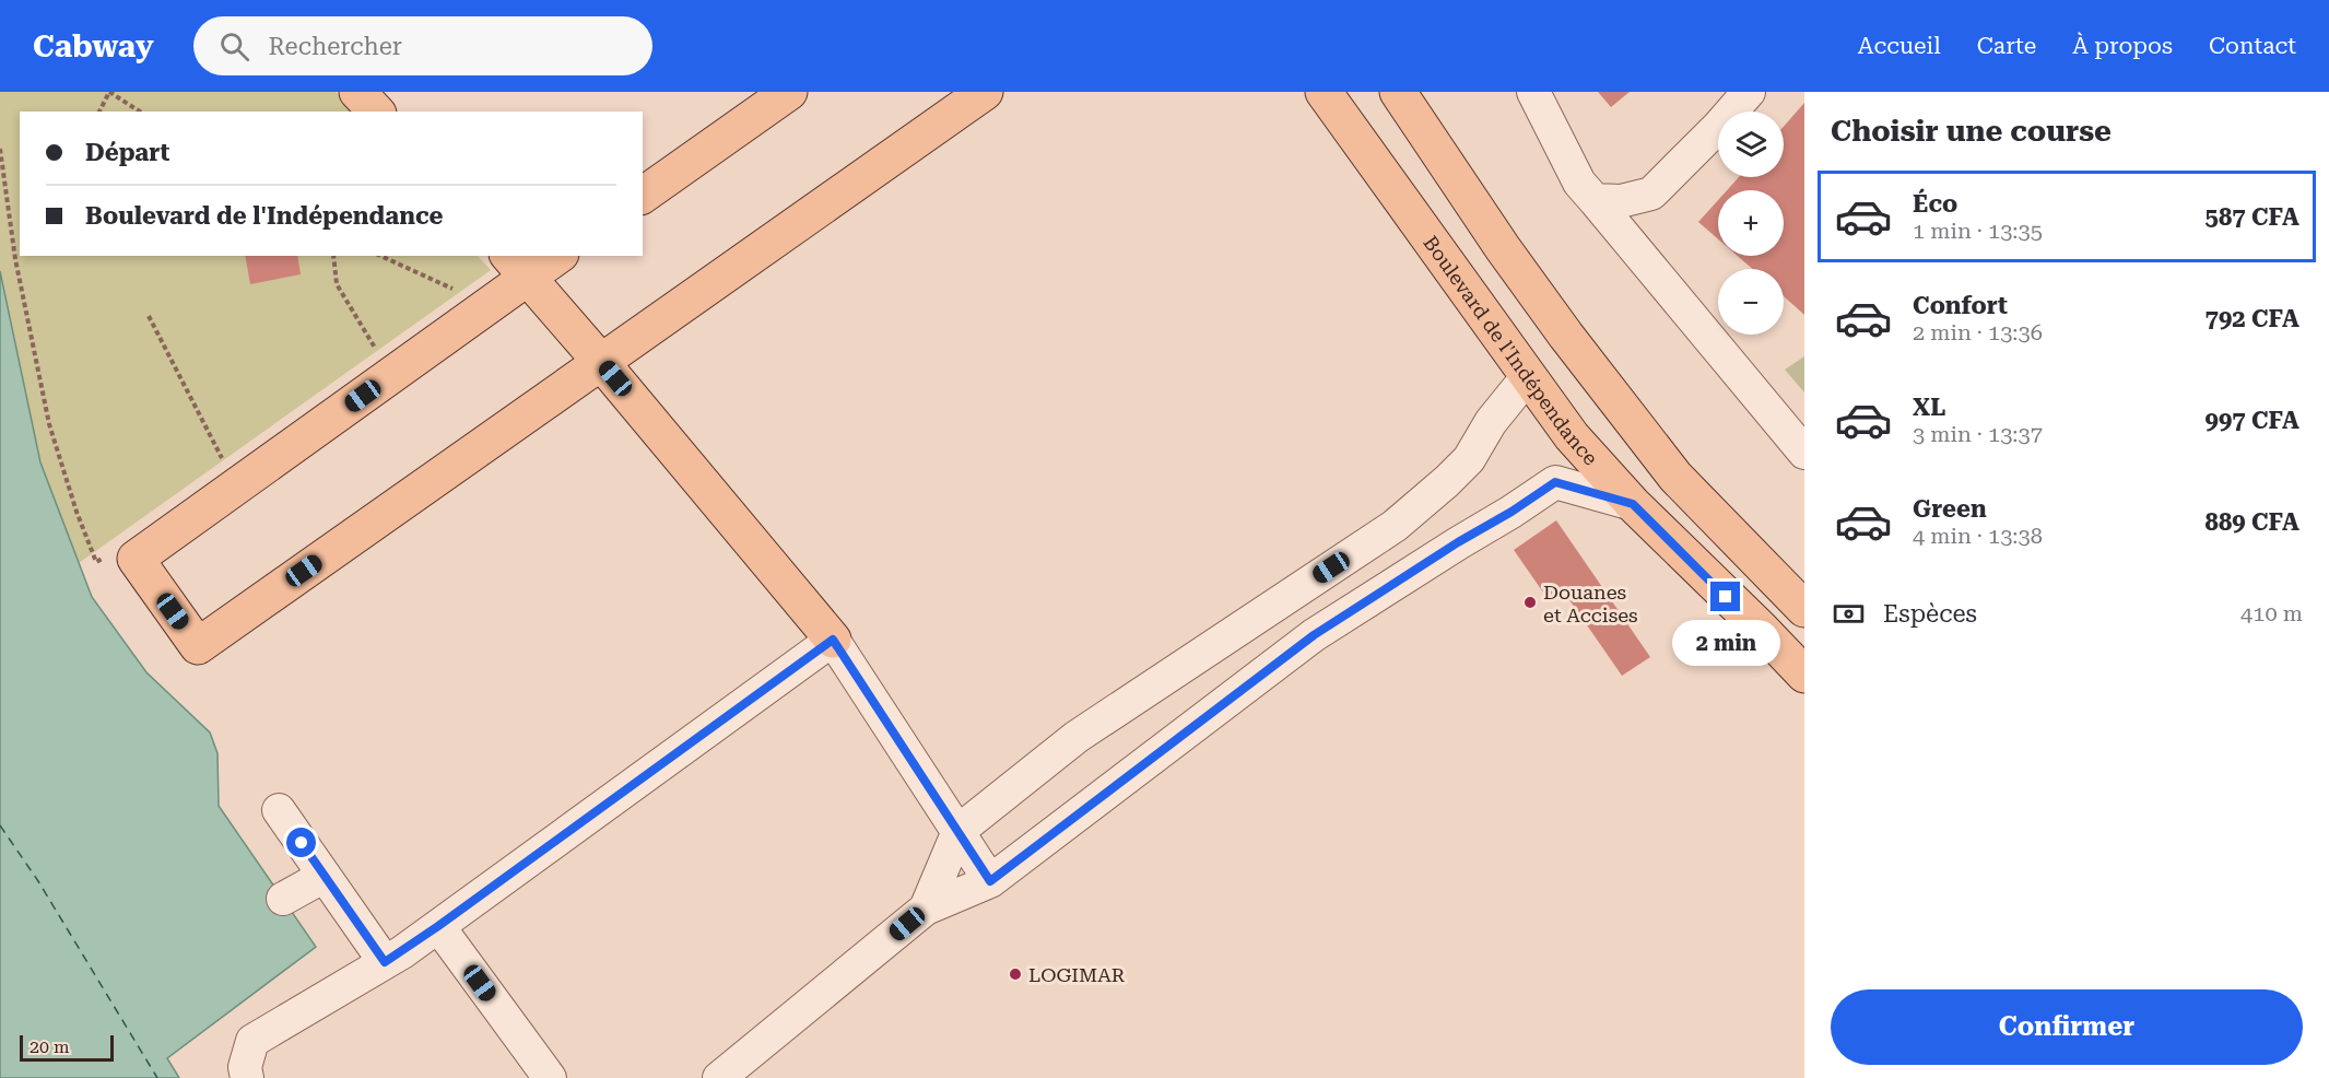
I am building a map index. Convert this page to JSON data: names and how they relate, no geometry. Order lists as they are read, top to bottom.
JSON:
{
  "streets": {
    "main road": ["Boulevard de l'Indépendance"]
  },
  "places": ["Douanes et Accises", "LOGIMAR"],
  "scale_bar": "20 m",
  "page": {
    "header": "Cabway",
    "search": "Rechercher",
    "nav": [
      "Accueil",
      "Carte",
      "À propos",
      "Contact"
    ],
    "heading": "Choisir une course",
    "map_buttons": ["+", "−"],
    "banner": ["Départ", "Boulevard de l'Indépendance"],
    "list": [
      {
        "name": "Éco",
        "note": "1 min · 13:35",
        "value": "587 CFA"
      },
      {
        "name": "Confort",
        "note": "2 min · 13:36",
        "value": "792 CFA"
      },
      {
        "name": "XL",
        "note": "3 min · 13:37",
        "value": "997 CFA"
      },
      {
        "name": "Green",
        "note": "4 min · 13:38",
        "value": "889 CFA"
      }
    ],
    "pay": ["Espèces", "410 m"],
    "bubble": "2 min",
    "buttons": "Confirmer",
    "scale": "20 m"
  }
}
